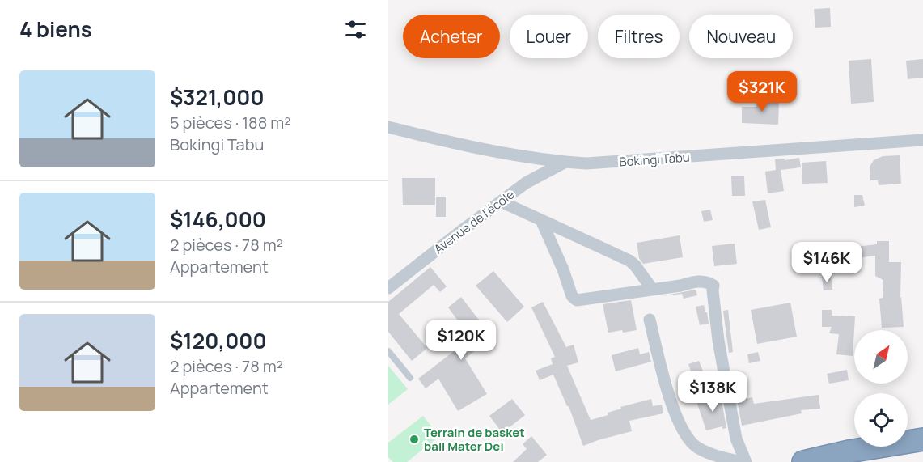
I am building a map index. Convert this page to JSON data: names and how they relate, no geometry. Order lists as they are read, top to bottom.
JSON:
{
  "streets": {
    "street": ["Bokingi Tabu", "Avenue de l'école"]
  },
  "crossings": [
    ["Bokingi Tabu", "Avenue de l'école"]
  ],
  "places": ["Terrain de basket ball Mater Dei"],
  "north": "top right",
  "page": {
    "heading": "4 biens",
    "chip": [
      "Acheter",
      "Louer",
      "Filtres",
      "Nouveau"
    ],
    "list": [
      {
        "name": "$321,000",
        "note": "5 pièces · 188 m² · Bokingi Tabu"
      },
      {
        "name": "$146,000",
        "note": "2 pièces · 78 m² · Appartement"
      },
      {
        "name": "$120,000",
        "note": "2 pièces · 78 m² · Appartement"
      }
    ],
    "price": [
      "$321K",
      "$146K",
      "$120K",
      "$138K"
    ]
  }
}
